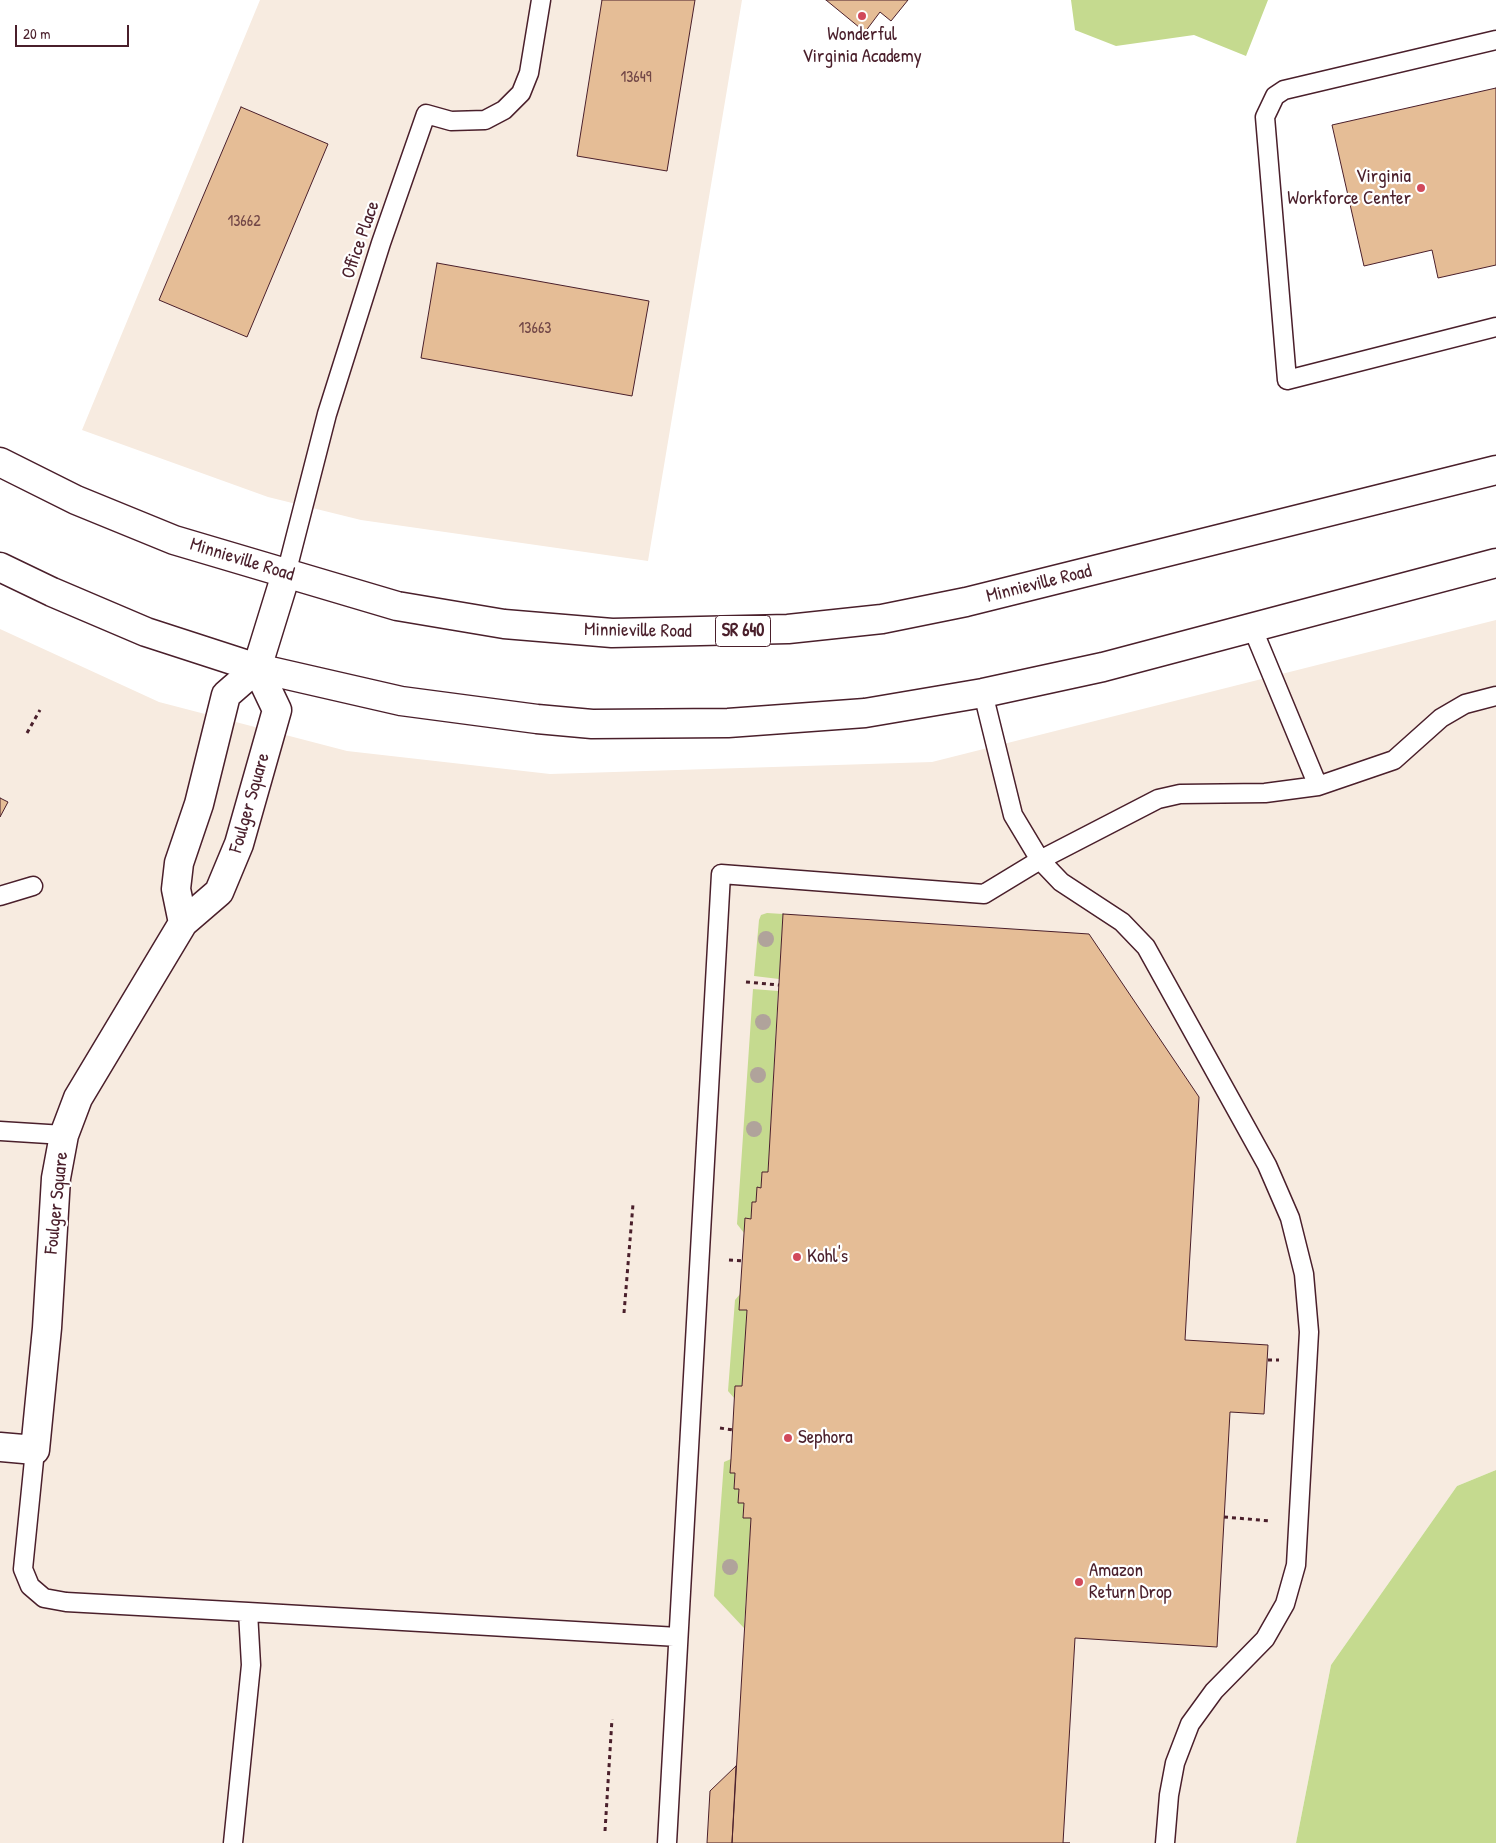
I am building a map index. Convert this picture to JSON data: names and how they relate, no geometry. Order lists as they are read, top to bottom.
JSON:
{
  "streets": {
    "main road": ["Minnieville Road", "SR 640", "Foulger Square"],
    "lane": ["Office Place"]
  },
  "crossings": [
    ["Office Place", "Minnieville Road"]
  ],
  "places": [
    "Wonderful Virginia Academy",
    "Virginia Workforce Center",
    "Kohl's",
    "Sephora",
    "Amazon Return Drop"
  ],
  "house_numbers": ["13649", "13662", "13663"],
  "scale_bar": "20 m"
}
